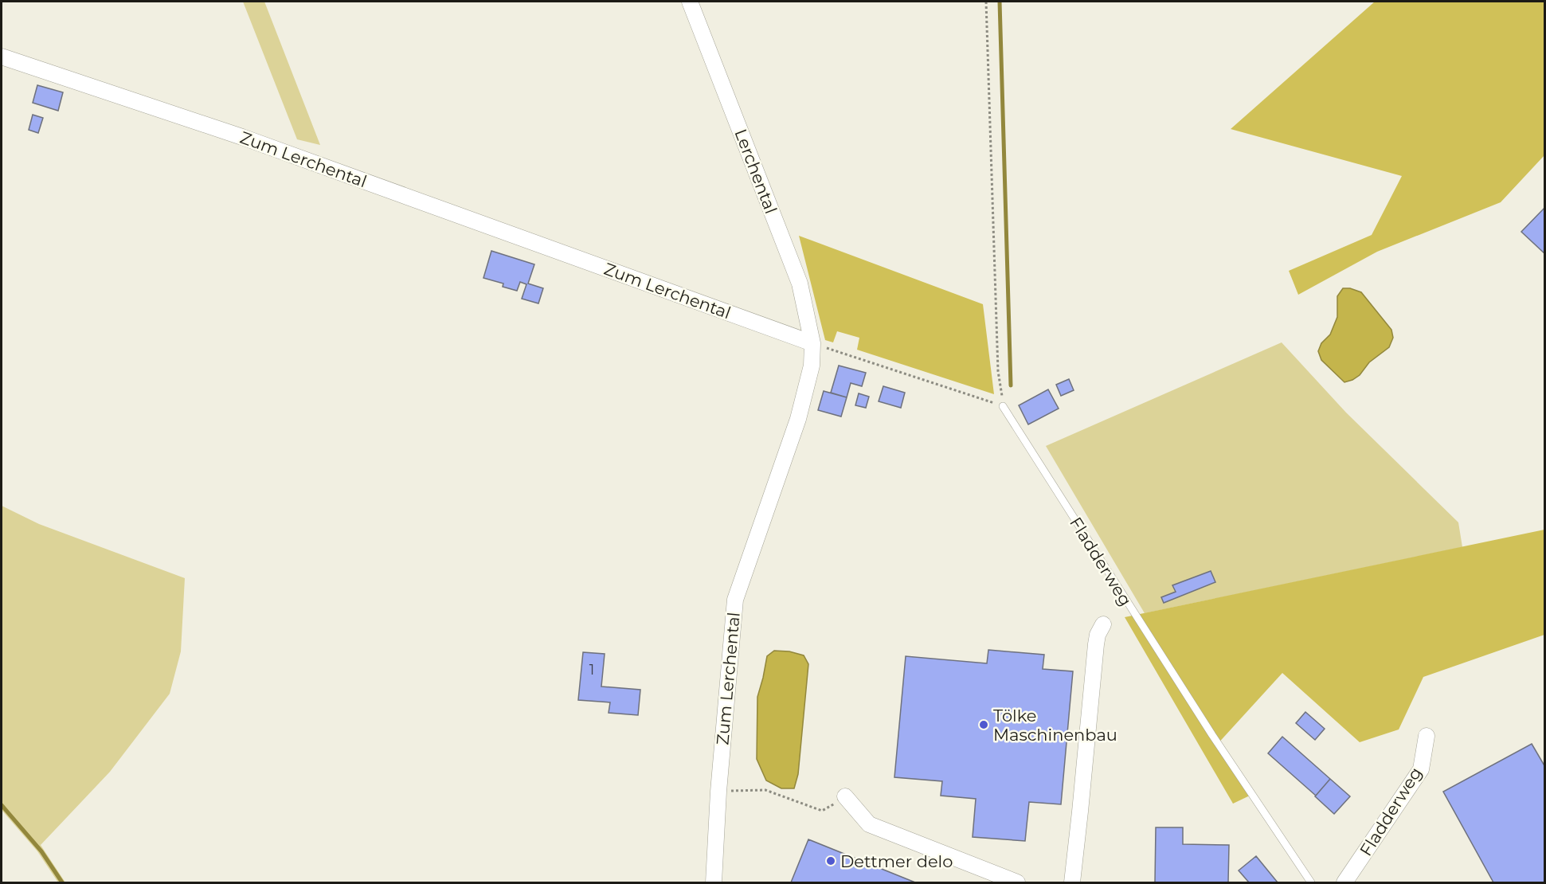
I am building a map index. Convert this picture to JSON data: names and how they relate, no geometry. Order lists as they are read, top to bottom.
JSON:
{
  "streets": {
    "street": ["Zum Lerchental", "Lerchental", "Fladderweg"]
  },
  "crossings": [
    ["Zum Lerchental", "Lerchental"]
  ],
  "places": ["Tölke Maschinenbau", "Dettmer delo"],
  "house_numbers": ["1"]
}
